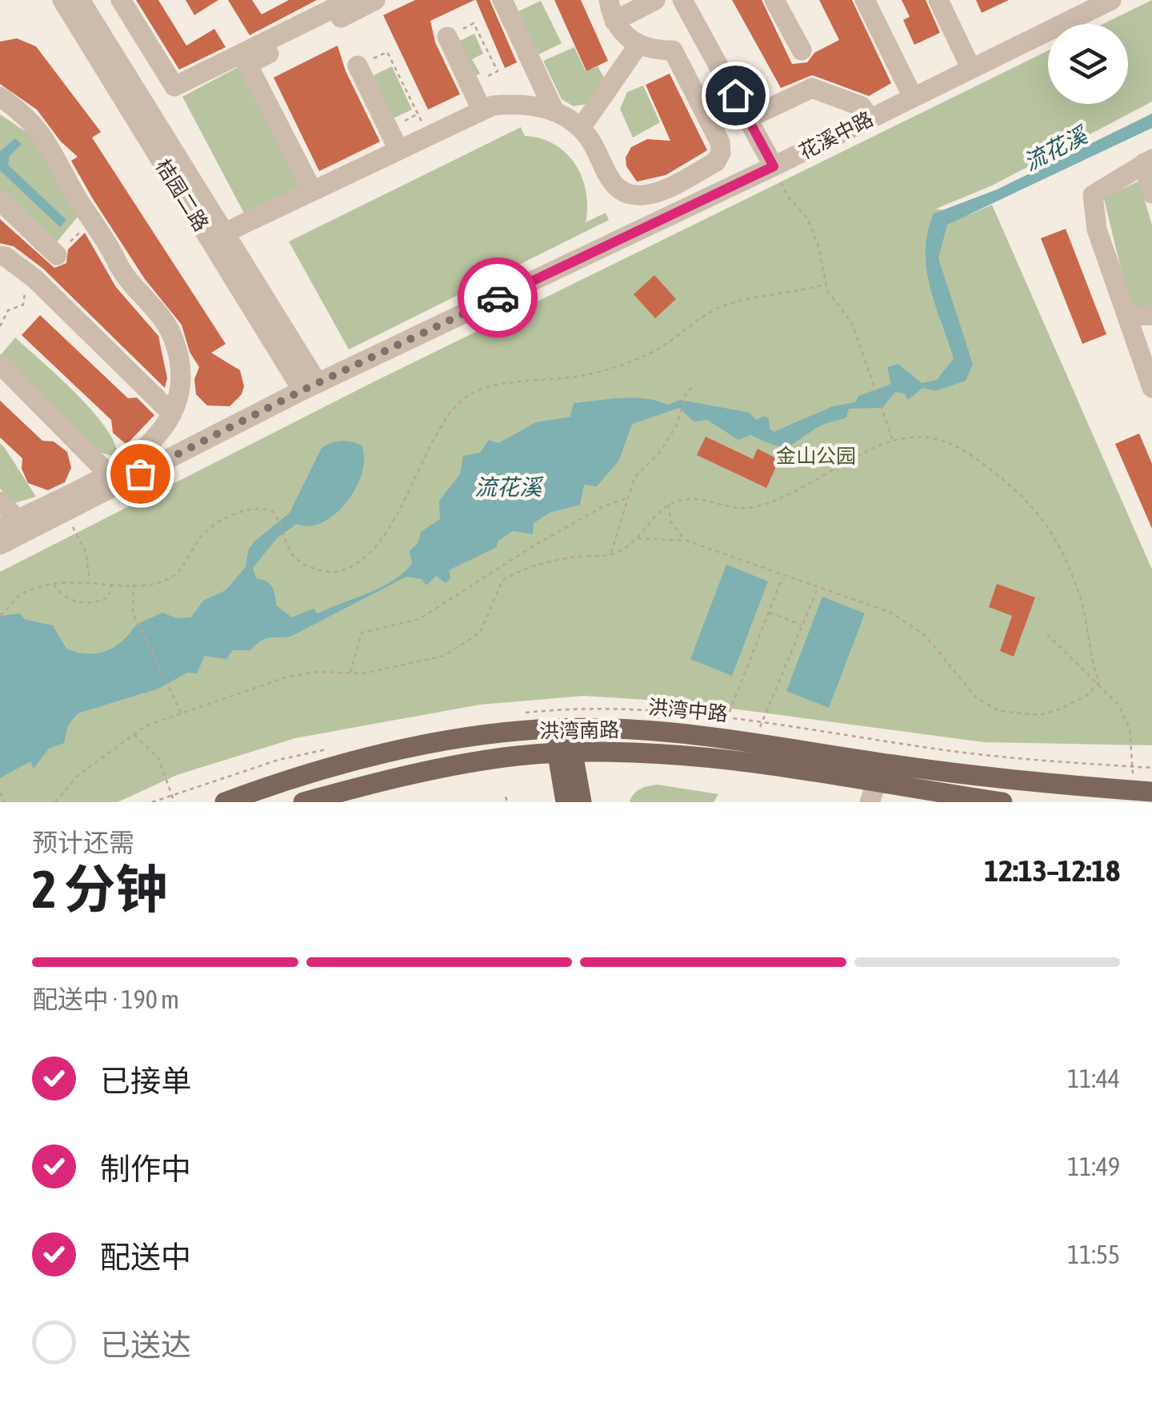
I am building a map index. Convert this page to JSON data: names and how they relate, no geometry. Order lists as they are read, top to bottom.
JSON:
{
  "streets": {
    "main road": ["洪湾中路", "洪湾南路"],
    "street": ["花溪中路", "桔园二路"]
  },
  "crossings": [
    ["花溪中路", "桔园二路"]
  ],
  "water": ["流花溪"],
  "parks": ["金山公园"],
  "page": {
    "heading": ["2 分钟", "预计还需", "12:13–12:18"],
    "bar": "配送中 · 190 m",
    "list": [
      ["已接单", "11:44"],
      ["制作中", "11:49"],
      ["配送中", "11:55"],
      "已送达"
    ]
  }
}
